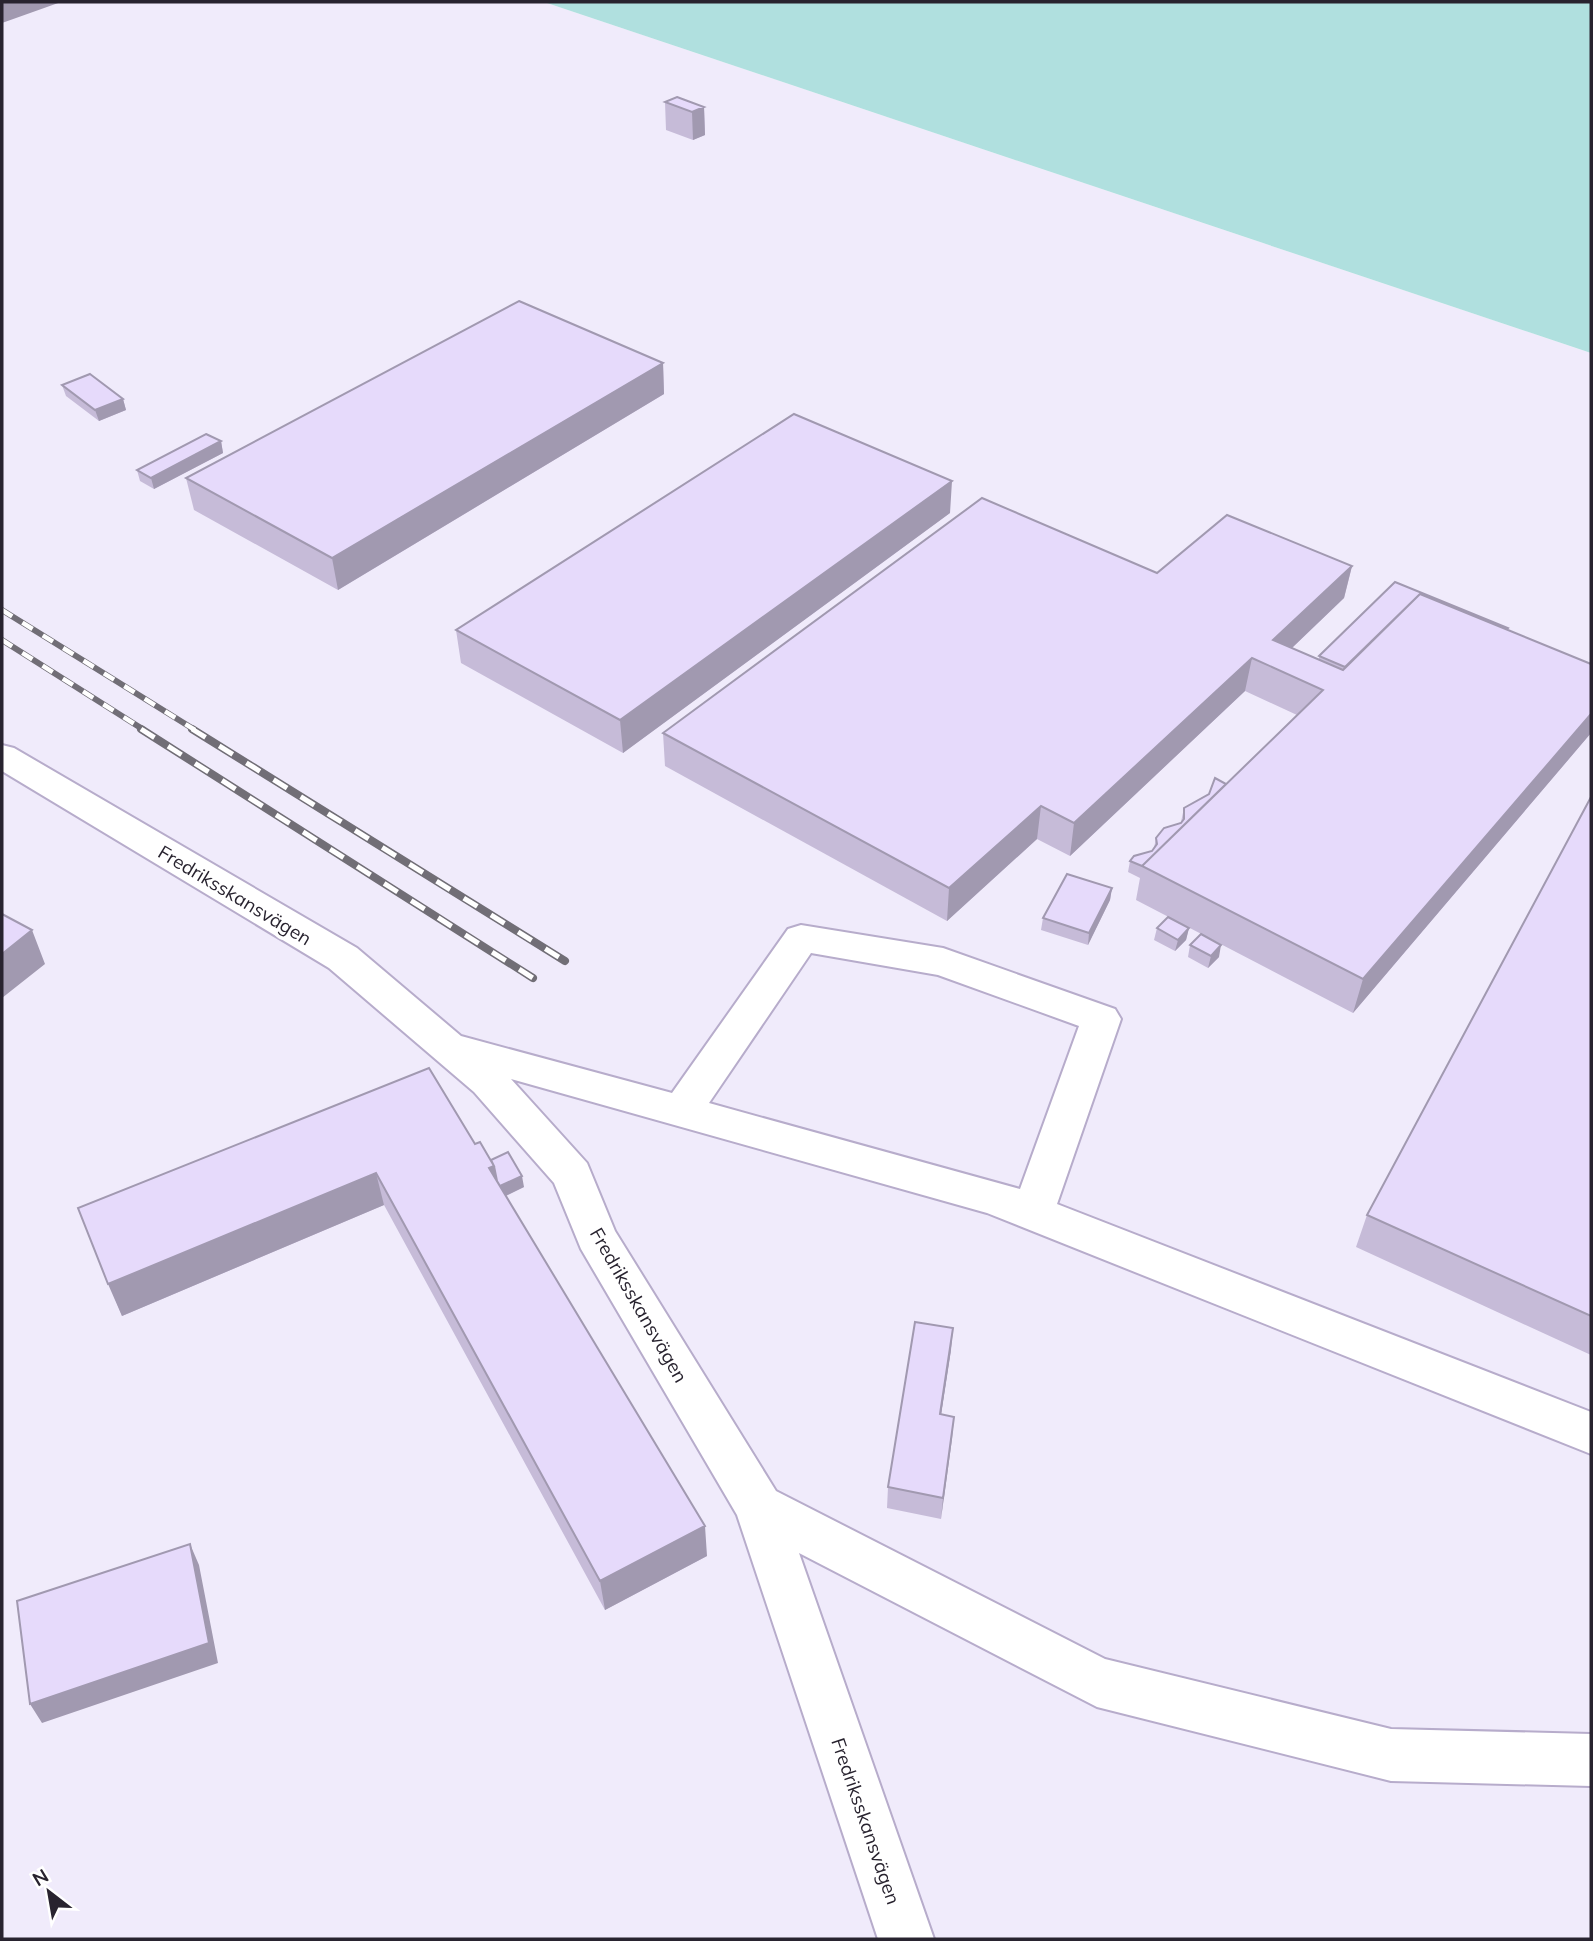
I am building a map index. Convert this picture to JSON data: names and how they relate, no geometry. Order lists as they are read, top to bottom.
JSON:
{
  "streets": {
    "street": ["Fredriksskansvägen"]
  },
  "north": "top left"
}
